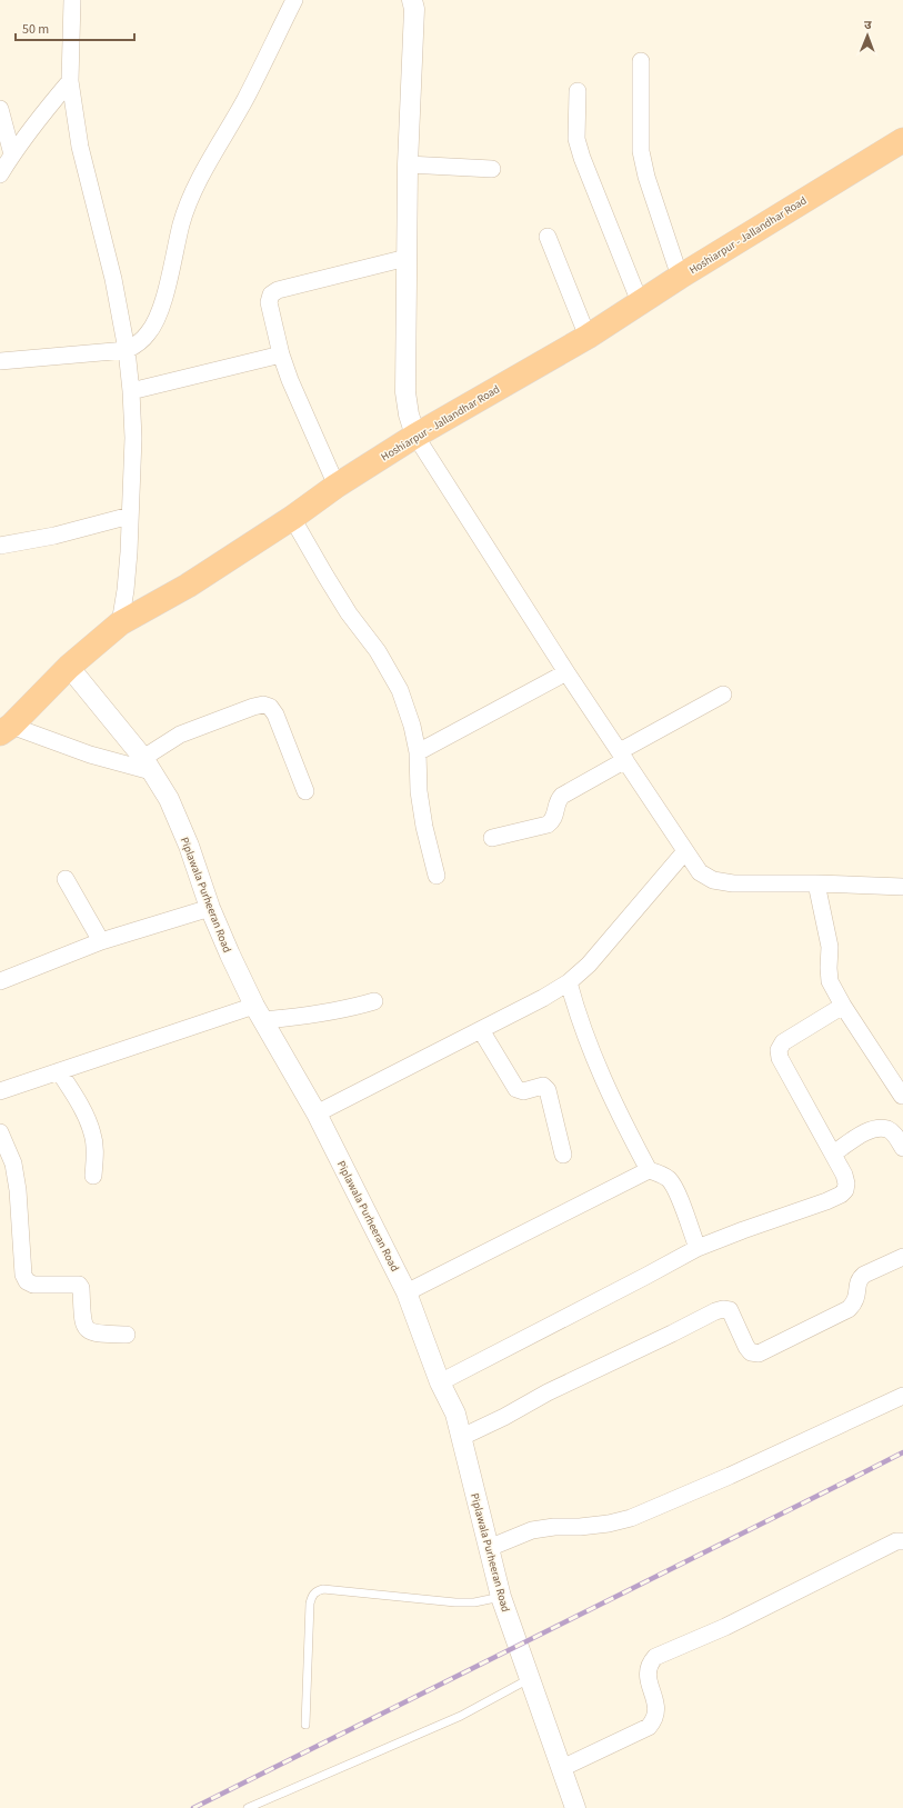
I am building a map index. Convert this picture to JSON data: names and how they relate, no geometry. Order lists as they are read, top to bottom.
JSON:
{
  "streets": {
    "highway": ["Hoshiarpur - Jallandhar Road"],
    "street": ["Piplawala Purheeran Road"]
  },
  "crossings": [
    ["Hoshiarpur - Jallandhar Road", "Piplawala Purheeran Road"]
  ],
  "scale_bar": "50 m",
  "north": "top"
}
